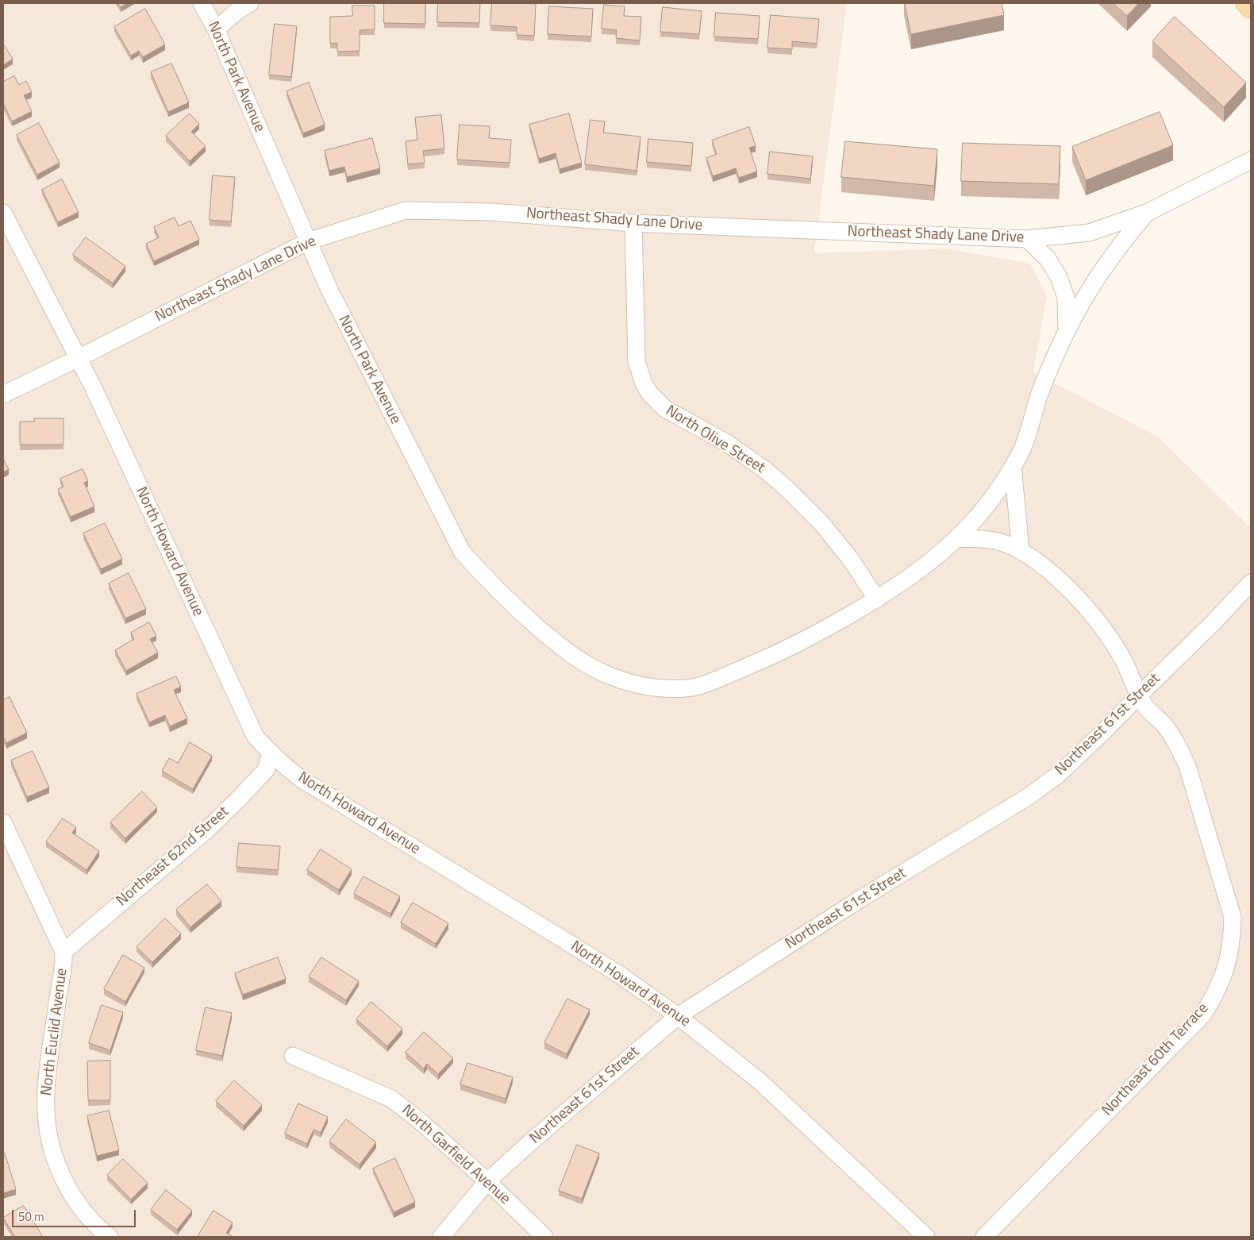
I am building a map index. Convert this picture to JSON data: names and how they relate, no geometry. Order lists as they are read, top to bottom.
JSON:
{
  "streets": {
    "street": [
      "North Park Avenue",
      "Northeast Shady Lane Drive",
      "North Olive Street",
      "North Howard Avenue",
      "Northeast 61st Street",
      "Northeast 62nd Street",
      "North Euclid Avenue",
      "Northeast 60th Terrace",
      "North Garfield Avenue"
    ]
  },
  "crossings": [
    ["North Park Avenue", "Northeast Shady Lane Drive"],
    ["North Park Avenue", "North Olive Street"],
    ["Northeast Shady Lane Drive", "North Olive Street"],
    ["Northeast Shady Lane Drive", "North Howard Avenue"],
    ["North Howard Avenue", "Northeast 61st Street"],
    ["North Howard Avenue", "Northeast 62nd Street"],
    ["Northeast 61st Street", "Northeast 60th Terrace"],
    ["Northeast 61st Street", "North Garfield Avenue"],
    ["Northeast 62nd Street", "North Euclid Avenue"]
  ],
  "scale_bar": "50 m"
}
